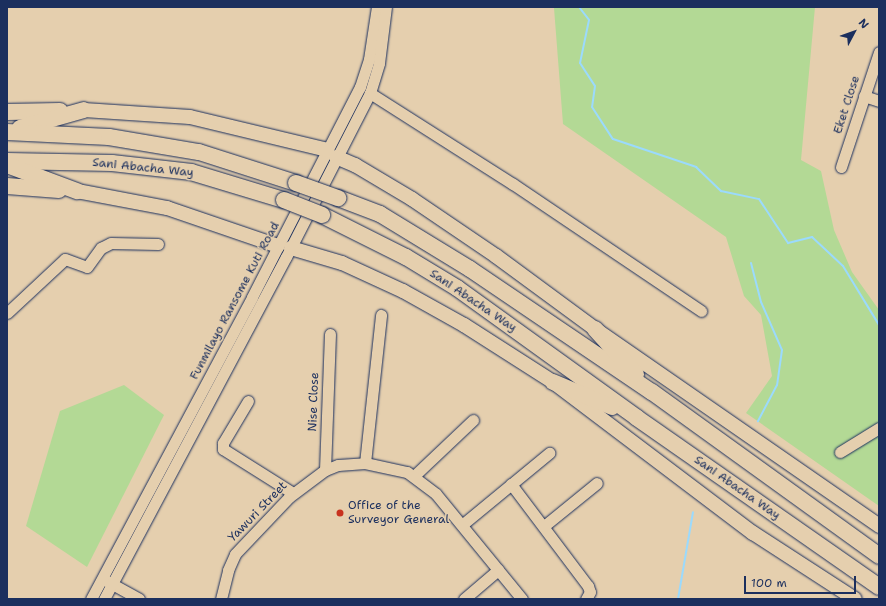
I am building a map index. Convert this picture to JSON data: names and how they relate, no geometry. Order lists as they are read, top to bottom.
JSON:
{
  "streets": {
    "highway": ["Sani Abacha Way"],
    "street": [
      "Eket Close",
      "Funmilayo Ransome Kuti Road",
      "Nise Close",
      "Yawuri Street"
    ]
  },
  "crossings": [
    ["Sani Abacha Way", "Funmilayo Ransome Kuti Road"],
    ["Nise Close", "Yawuri Street"]
  ],
  "places": ["Office of the Surveyor General"],
  "scale_bar": "100 m",
  "north": "top right"
}
